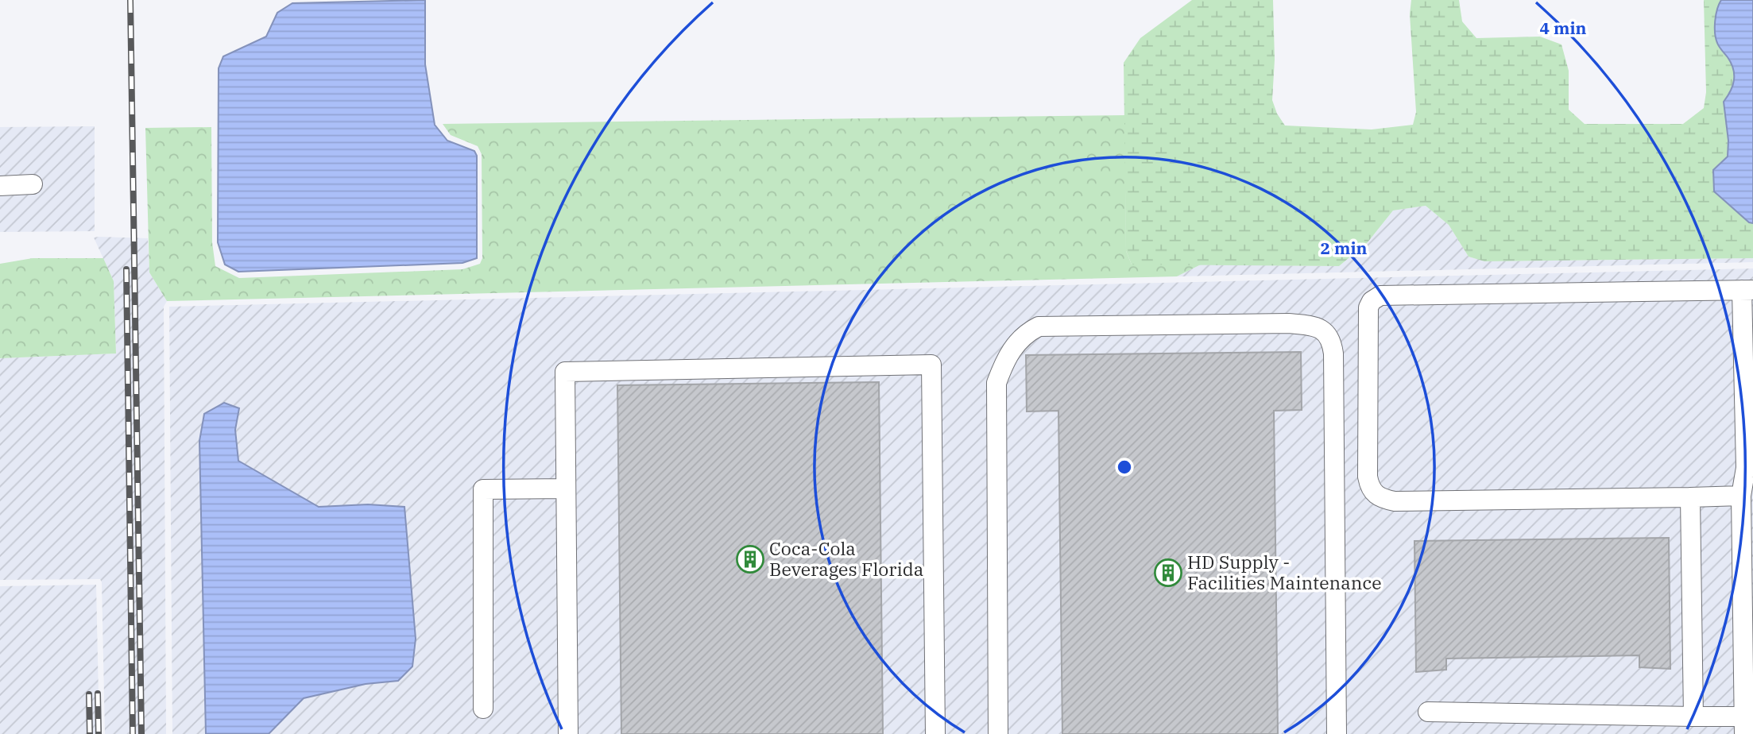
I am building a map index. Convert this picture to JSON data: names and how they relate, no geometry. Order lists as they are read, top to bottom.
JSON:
{
  "places": {
    "building": ["Coca-Cola Beverages Florida", "HD Supply - Facilities Maintenance"]
  },
  "rings": ["4 min", "2 min"]
}
